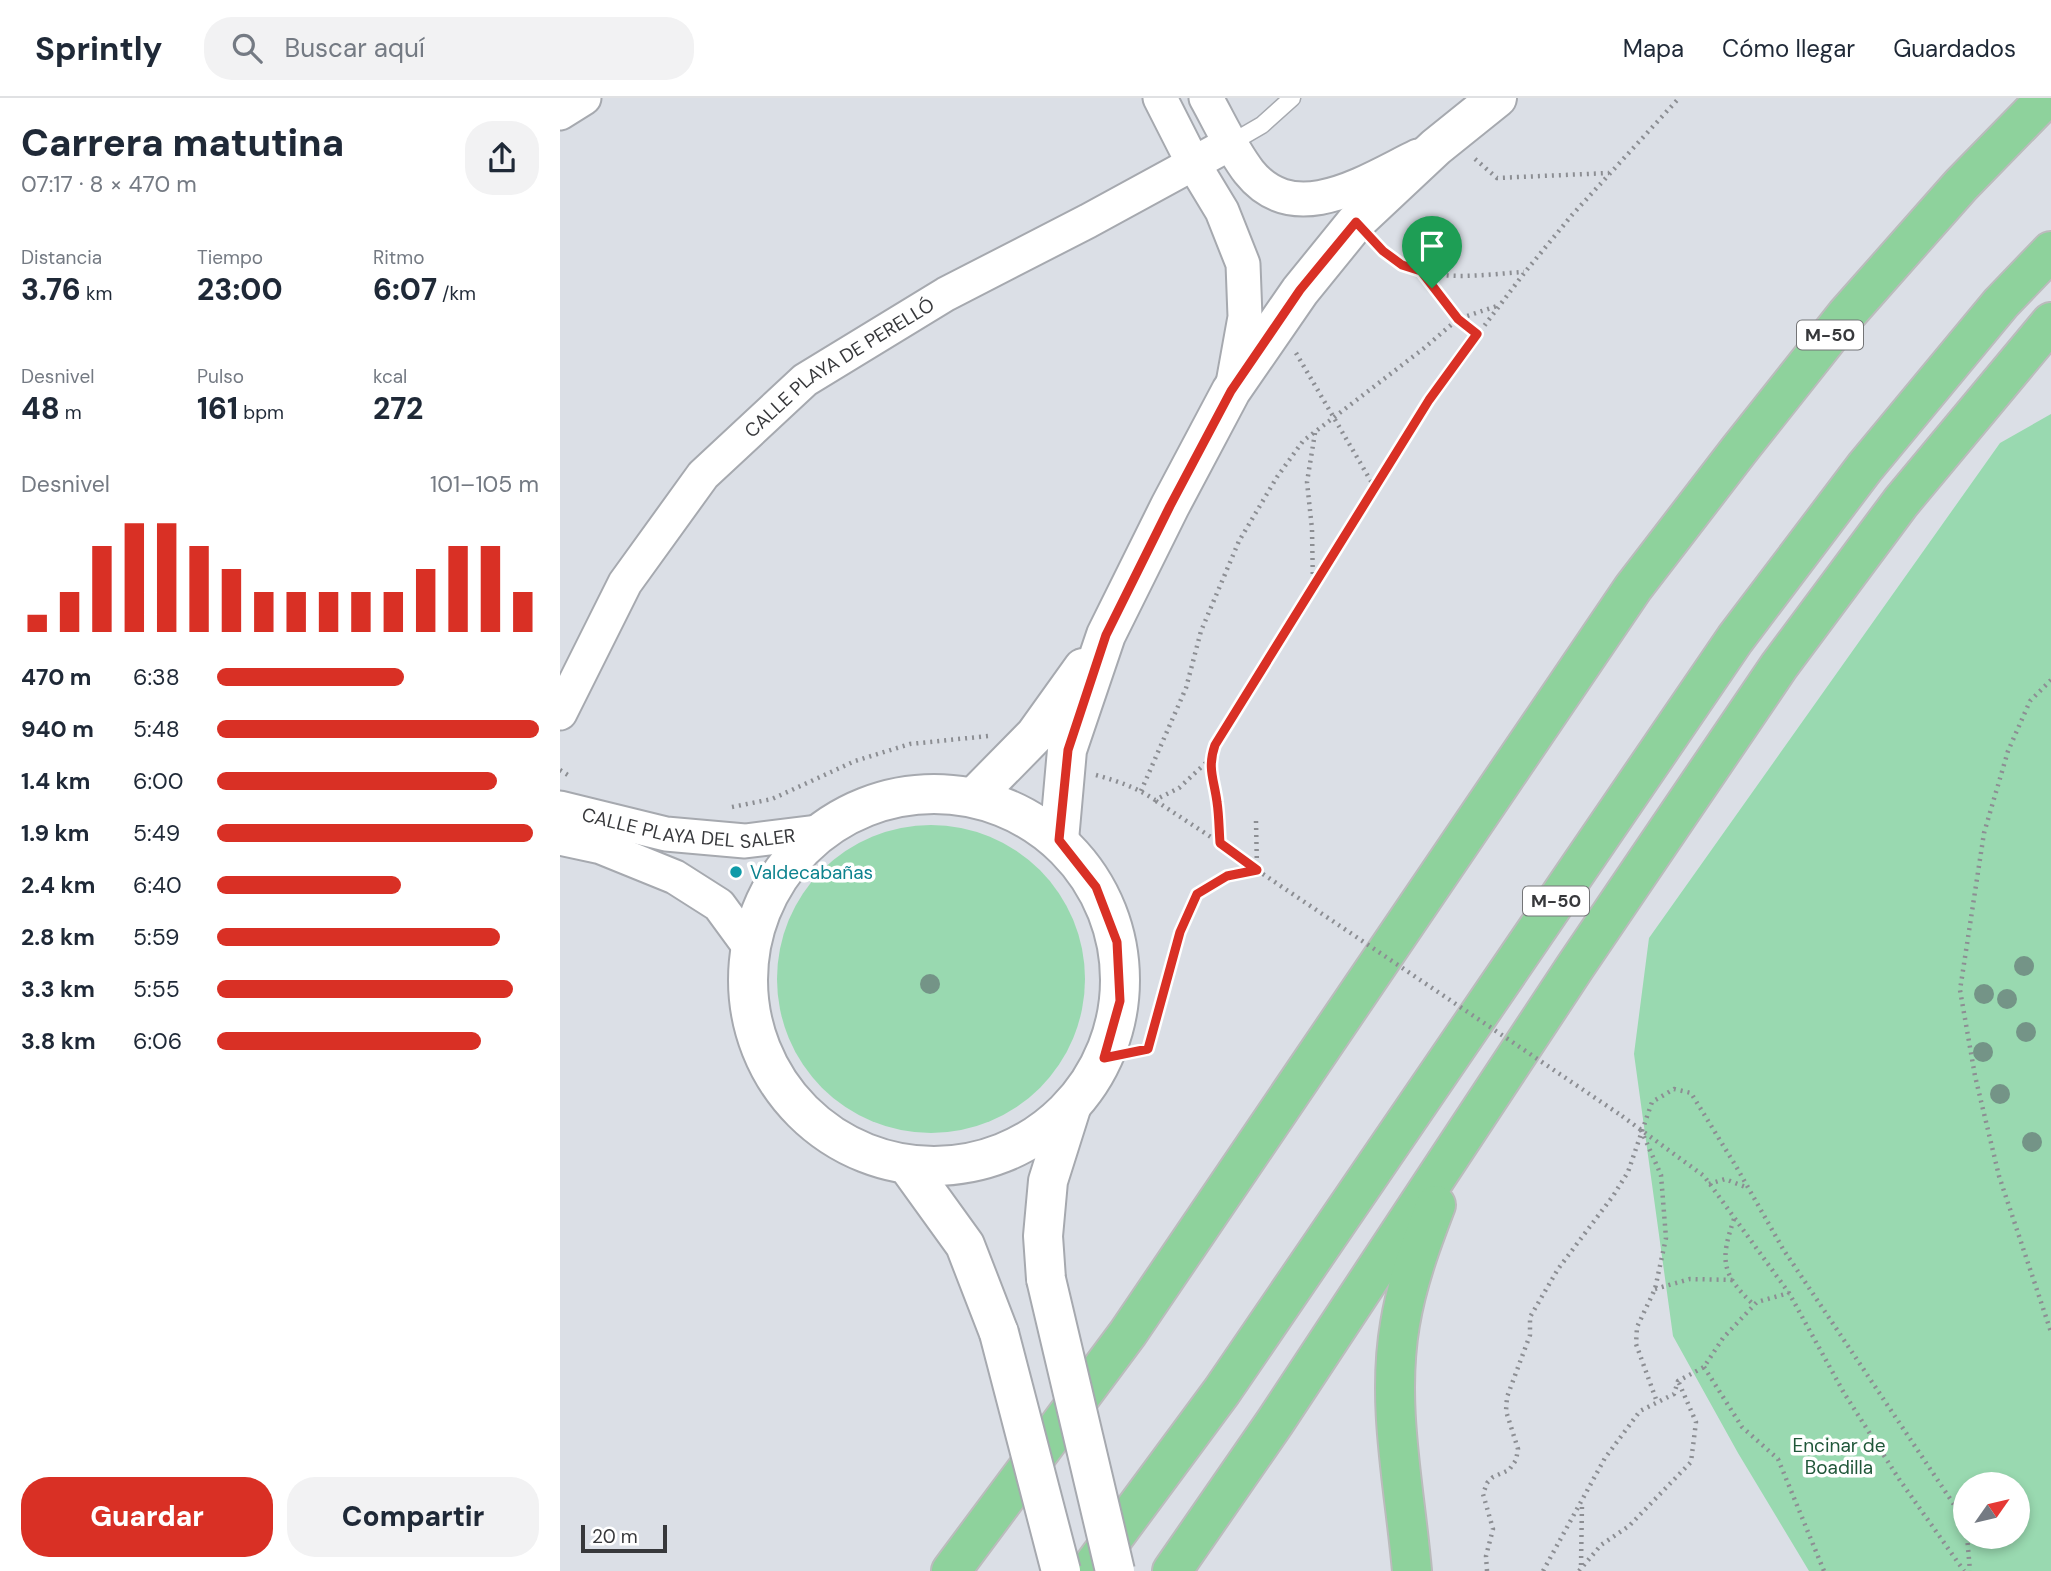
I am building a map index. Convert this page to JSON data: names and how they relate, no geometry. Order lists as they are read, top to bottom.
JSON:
{
  "streets": {
    "highway": ["M-50"],
    "street": ["CALLE PLAYA DE PERELLÓ", "CALLE PLAYA DEL SALER"]
  },
  "parks": ["Encinar de Boadilla"],
  "places": ["Valdecabañas"],
  "scale_bar": "20 m",
  "north": "top right",
  "page": {
    "header": "Sprintly",
    "search": "Buscar aquí",
    "nav": ["Mapa", "Cómo llegar", "Guardados"],
    "heading": ["Carrera matutina", "07:17 · 8 × 470 m"],
    "stats": [
      ["Distancia", "3.76 km"],
      ["Tiempo", "23:00"],
      ["Ritmo", "6:07 /km"],
      ["Desnivel", "48 m"],
      ["Pulso", "161 bpm"],
      ["kcal", "272"]
    ],
    "chart": ["Desnivel", "101–105 m"],
    "list": [
      {
        "name": "470 m",
        "note": "6:38"
      },
      {
        "name": "940 m",
        "note": "5:48"
      },
      {
        "name": "1.4 km",
        "note": "6:00"
      },
      {
        "name": "1.9 km",
        "note": "5:49"
      },
      {
        "name": "2.4 km",
        "note": "6:40"
      },
      {
        "name": "2.8 km",
        "note": "5:59"
      },
      {
        "name": "3.3 km",
        "note": "5:55"
      },
      {
        "name": "3.8 km",
        "note": "6:06"
      }
    ],
    "buttons": ["Guardar", "Compartir"],
    "scale": "20 m"
  }
}
